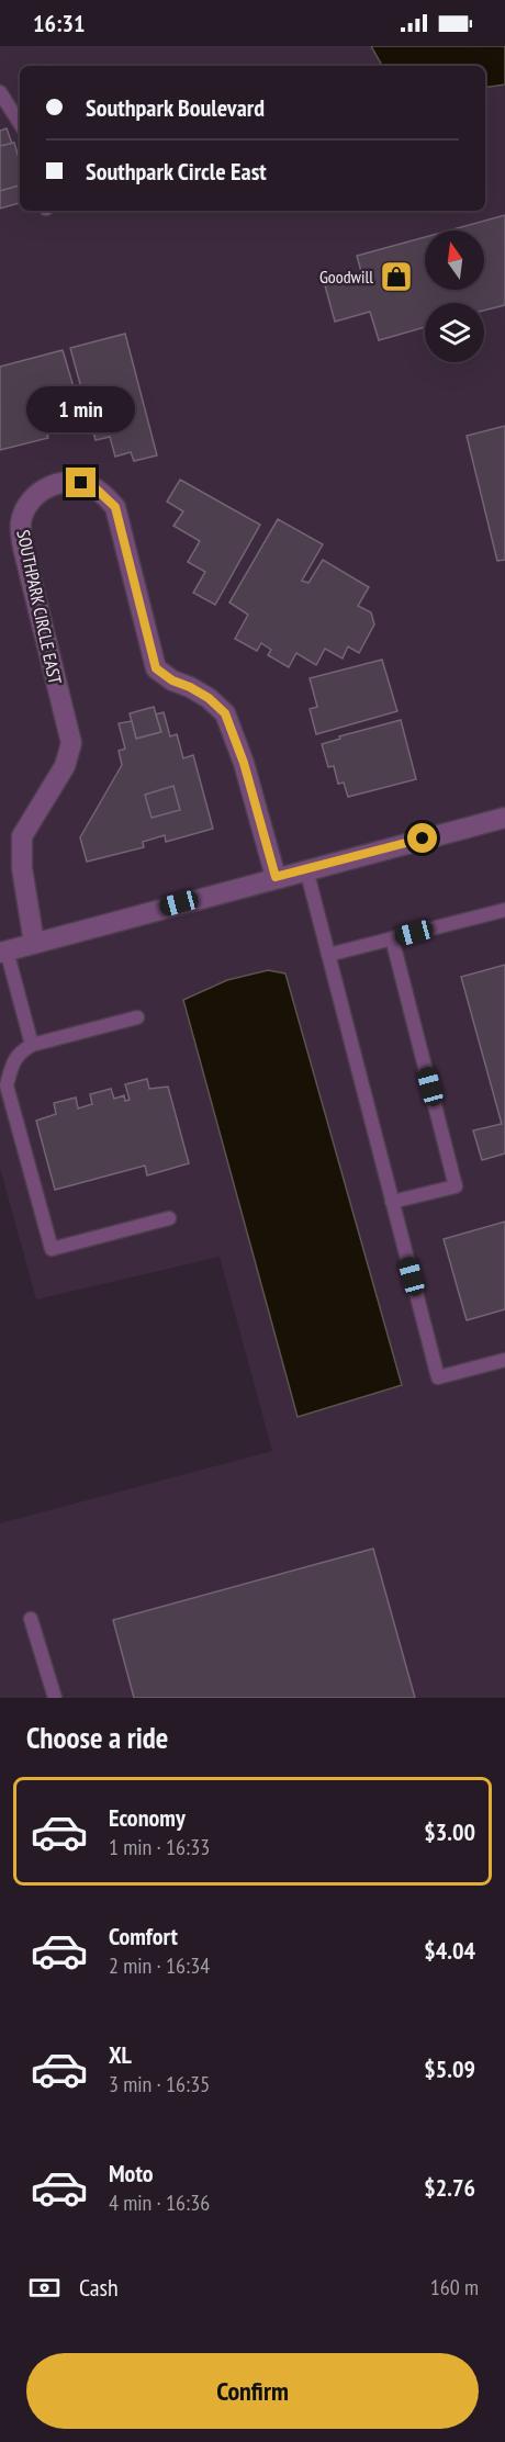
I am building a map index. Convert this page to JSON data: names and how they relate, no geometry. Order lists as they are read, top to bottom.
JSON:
{
  "streets": {
    "street": ["SOUTHPARK CIRCLE EAST"]
  },
  "places": {
    "shop": ["Goodwill"]
  },
  "north": "top",
  "page": {
    "status": "16:31",
    "banner": ["Southpark Boulevard", "Southpark Circle East"],
    "bubble": "1 min",
    "heading": "Choose a ride",
    "list": [
      {
        "name": "Economy",
        "note": "1 min · 16:33",
        "value": "$3.00"
      },
      {
        "name": "Comfort",
        "note": "2 min · 16:34",
        "value": "$4.04"
      },
      {
        "name": "XL",
        "note": "3 min · 16:35",
        "value": "$5.09"
      },
      {
        "name": "Moto",
        "note": "4 min · 16:36",
        "value": "$2.76"
      }
    ],
    "pay": ["Cash", "160 m"],
    "buttons": "Confirm"
  }
}
